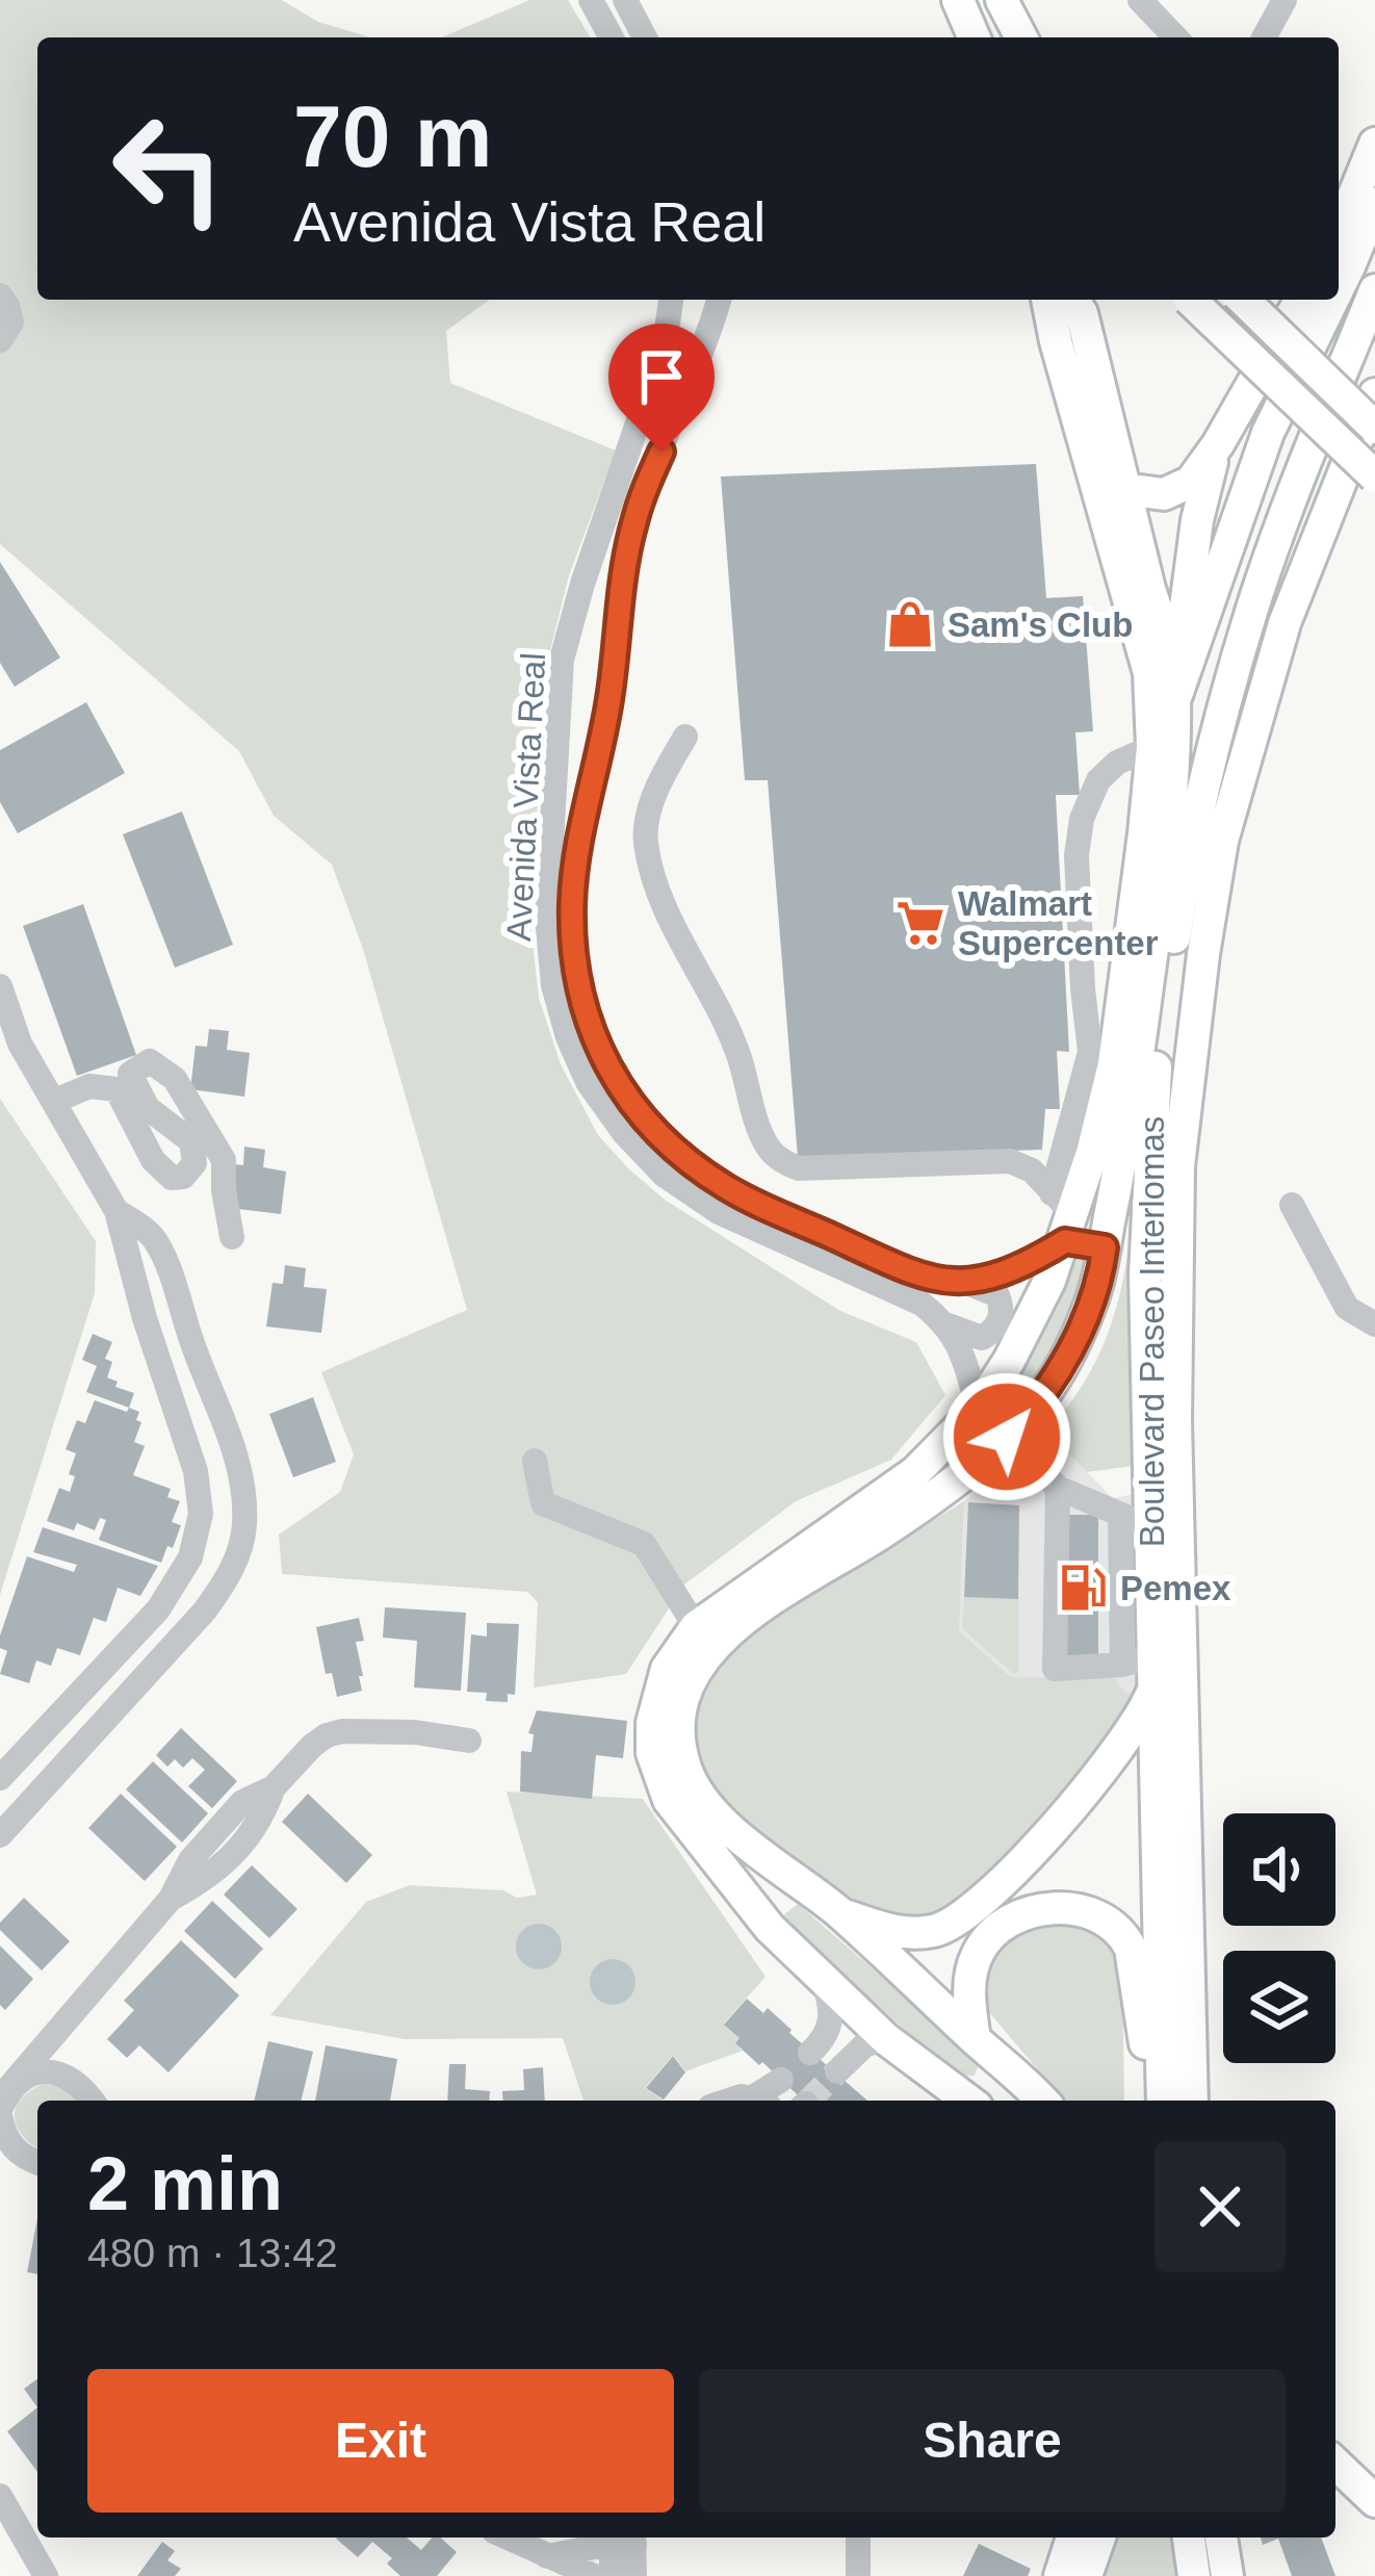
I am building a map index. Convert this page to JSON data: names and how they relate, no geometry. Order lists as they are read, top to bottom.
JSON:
{
  "streets": {
    "main road": ["Boulevard Paseo Interlomas"],
    "street": ["Avenida Vista Real"]
  },
  "places": {
    "shop": ["Sam's Club"],
    "supermarket": ["Walmart Supercenter"],
    "fuel station": ["Pemex"]
  },
  "page": {
    "turn": ["70 m", "Avenida Vista Real"],
    "heading": ["2 min", "480 m · 13:42"],
    "buttons": ["Exit", "Share"]
  }
}
